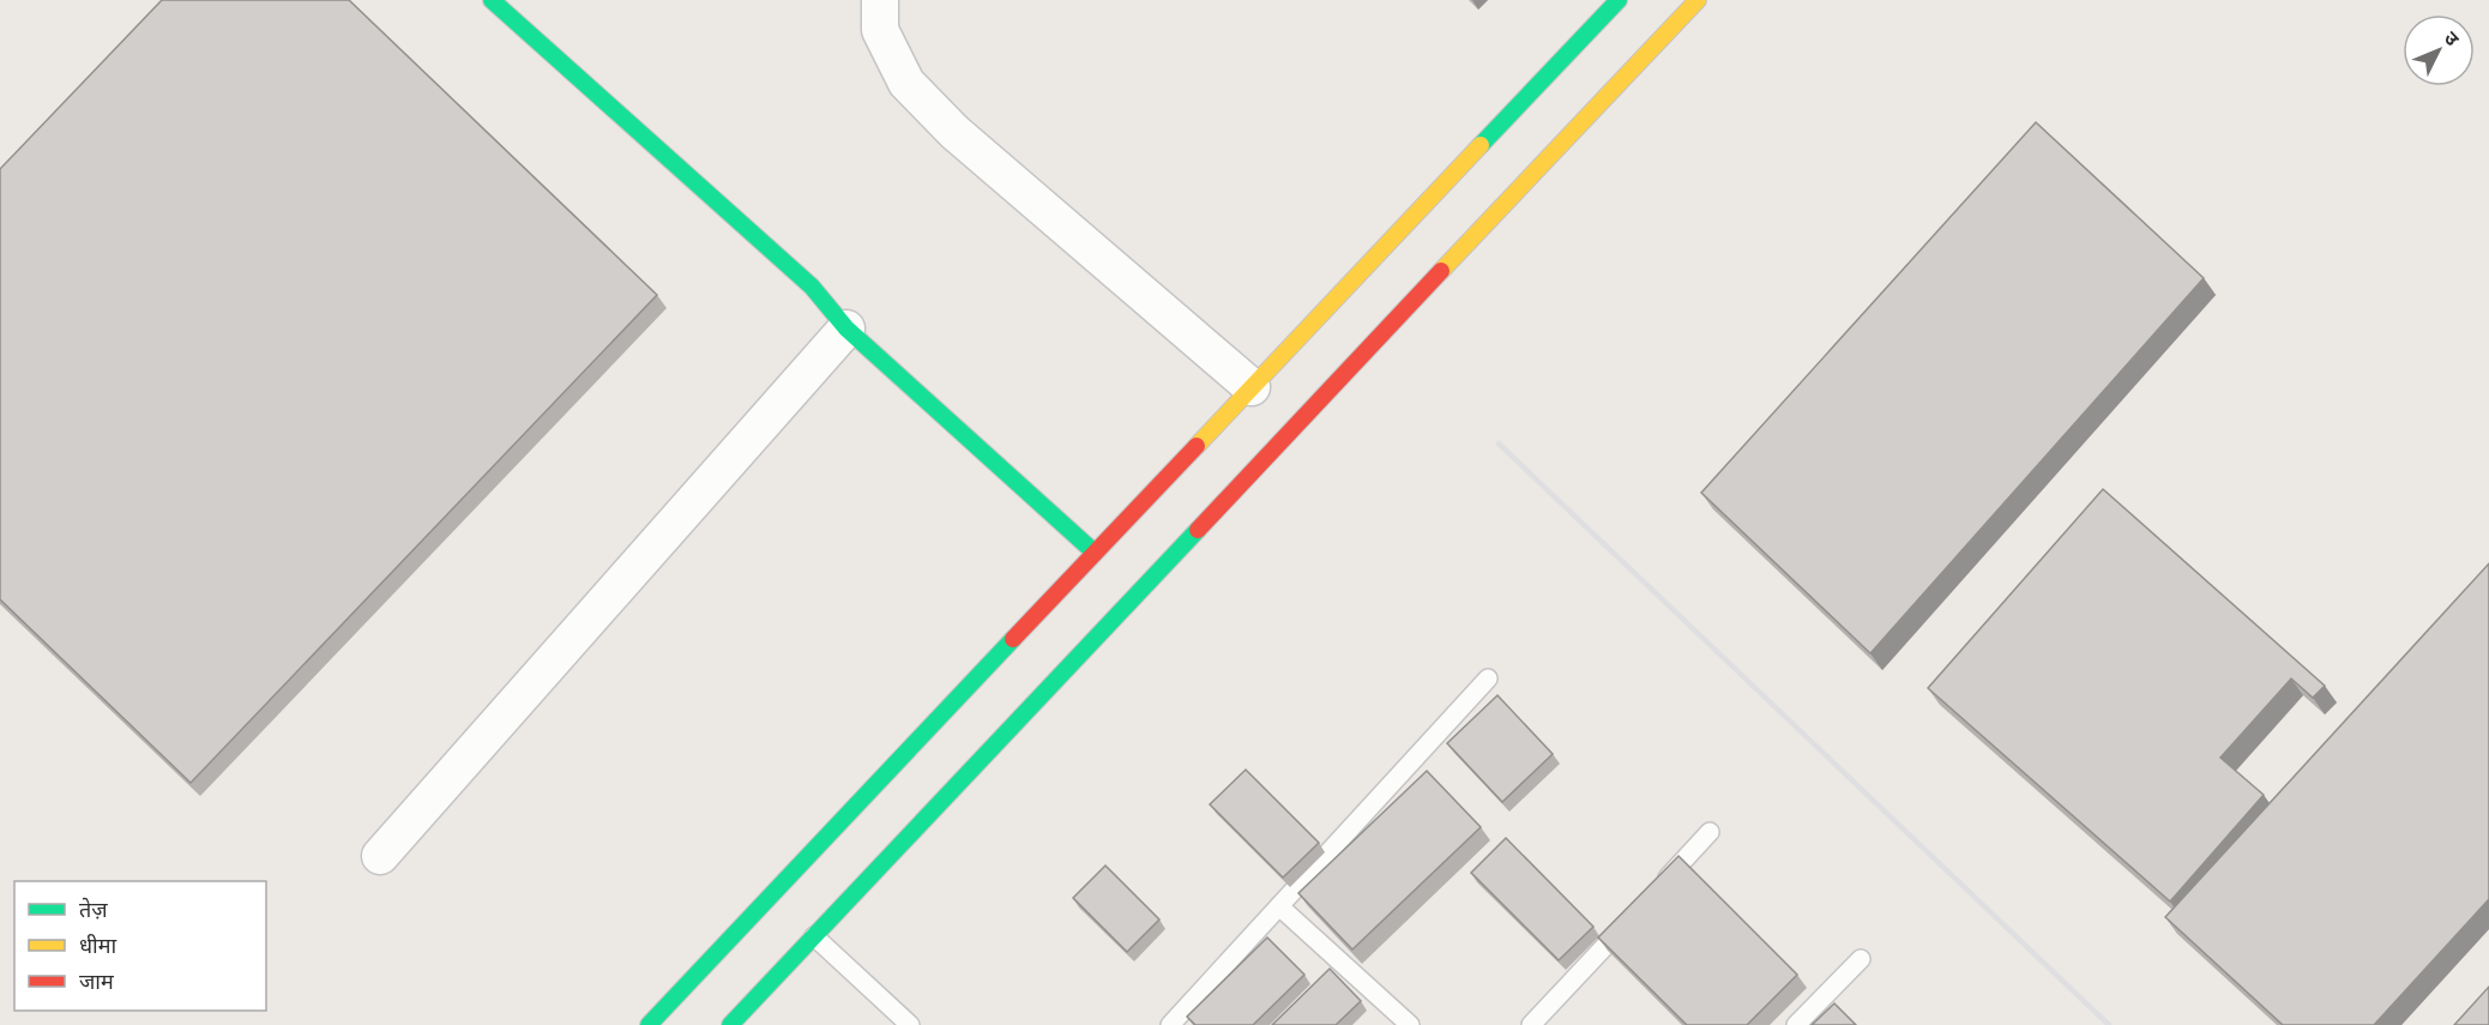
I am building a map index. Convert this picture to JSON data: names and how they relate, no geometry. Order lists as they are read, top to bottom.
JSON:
{
  "legend": ["तेज़", "धीमा", "जाम"],
  "north": "top right"
}
